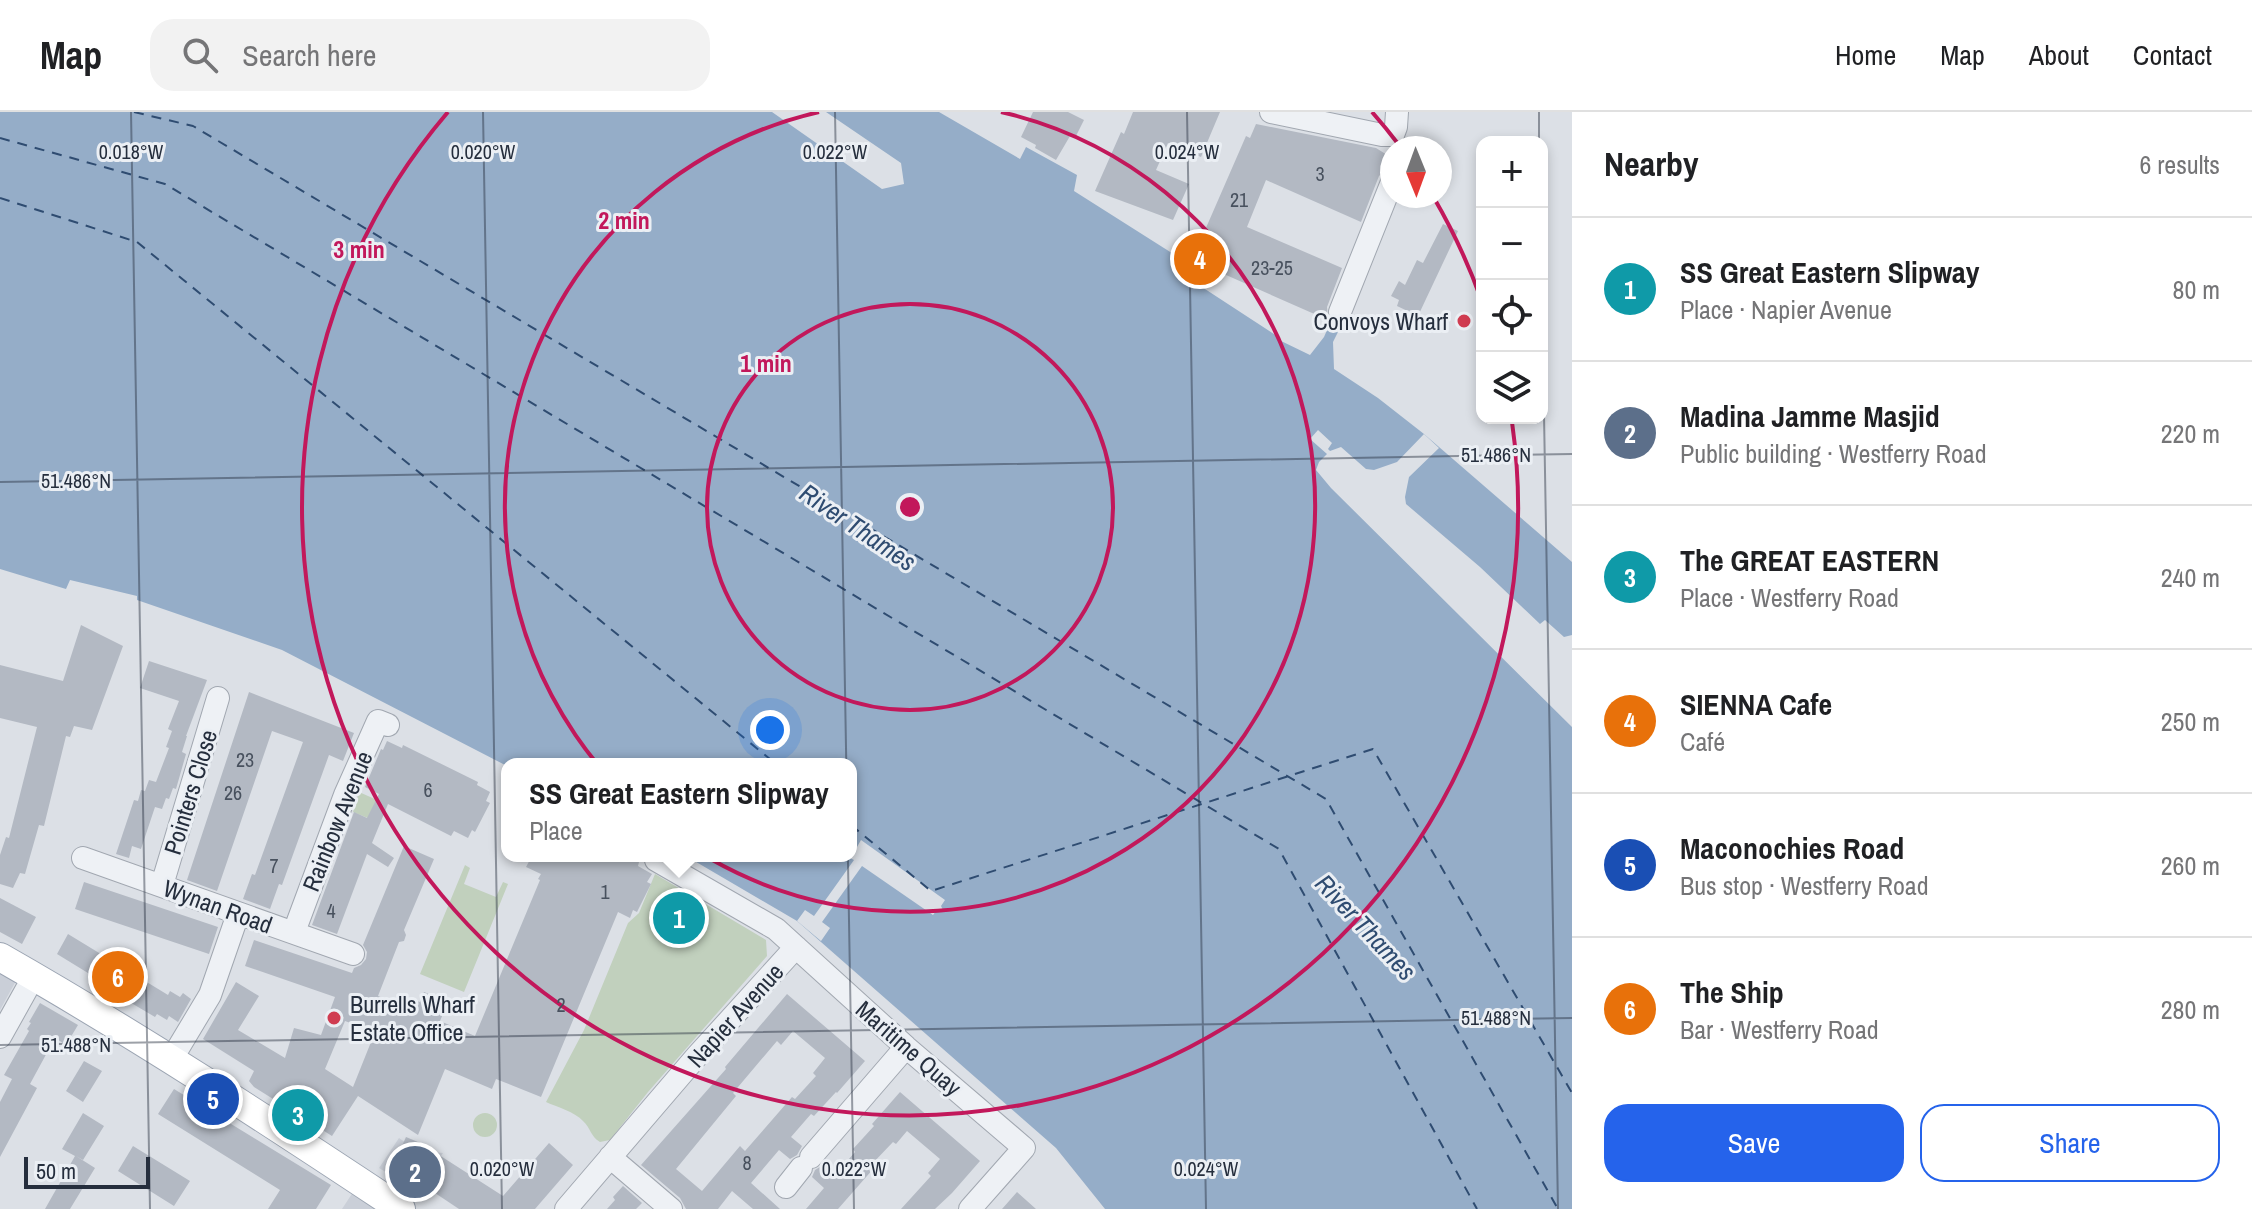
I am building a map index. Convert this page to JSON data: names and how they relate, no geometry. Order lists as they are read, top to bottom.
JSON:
{
  "streets": {
    "street": [
      "Pointers Close",
      "Rainbow Avenue",
      "Wynan Road",
      "Napier Avenue",
      "Maritime Quay"
    ]
  },
  "crossings": [
    ["Pointers Close", "Wynan Road"],
    ["Rainbow Avenue", "Wynan Road"],
    ["Napier Avenue", "Maritime Quay"]
  ],
  "water": ["River Thames"],
  "places": ["Convoys Wharf", "Burrells Wharf Estate Office"],
  "house_numbers": [
    "3",
    "21",
    "23-25",
    "23",
    "6",
    "26",
    "7",
    "1",
    "4",
    "2",
    "8"
  ],
  "scale_bar": "50 m",
  "north": "bottom",
  "page": {
    "header": "Map",
    "search": "Search here",
    "nav": [
      "Home",
      "Map",
      "About",
      "Contact"
    ],
    "heading": ["Nearby", "6 results"],
    "map_buttons": ["+", "−"],
    "list": [
      {
        "mark": "1",
        "name": "SS Great Eastern Slipway",
        "note": "Place · Napier Avenue",
        "value": "80 m"
      },
      {
        "mark": "2",
        "name": "Madina Jamme Masjid",
        "note": "Public building · Westferry Road",
        "value": "220 m"
      },
      {
        "mark": "3",
        "name": "The GREAT EASTERN",
        "note": "Place · Westferry Road",
        "value": "240 m"
      },
      {
        "mark": "4",
        "name": "SIENNA Cafe",
        "note": "Café",
        "value": "250 m"
      },
      {
        "mark": "5",
        "name": "Maconochies Road",
        "note": "Bus stop · Westferry Road",
        "value": "260 m"
      },
      {
        "mark": "6",
        "name": "The Ship",
        "note": "Bar · Westferry Road",
        "value": "280 m"
      }
    ],
    "pins": [
      "4",
      "1",
      "6",
      "5",
      "3",
      "2"
    ],
    "popup": ["SS Great Eastern Slipway", "Place"],
    "buttons": ["Save", "Share"],
    "scale": "50 m"
  },
  "coordinates": [
    "0.018°W",
    "0.020°W",
    "0.022°W",
    "0.024°W",
    "51.486°N",
    "51.488°N"
  ],
  "rings": ["2 min", "3 min", "1 min"]
}
